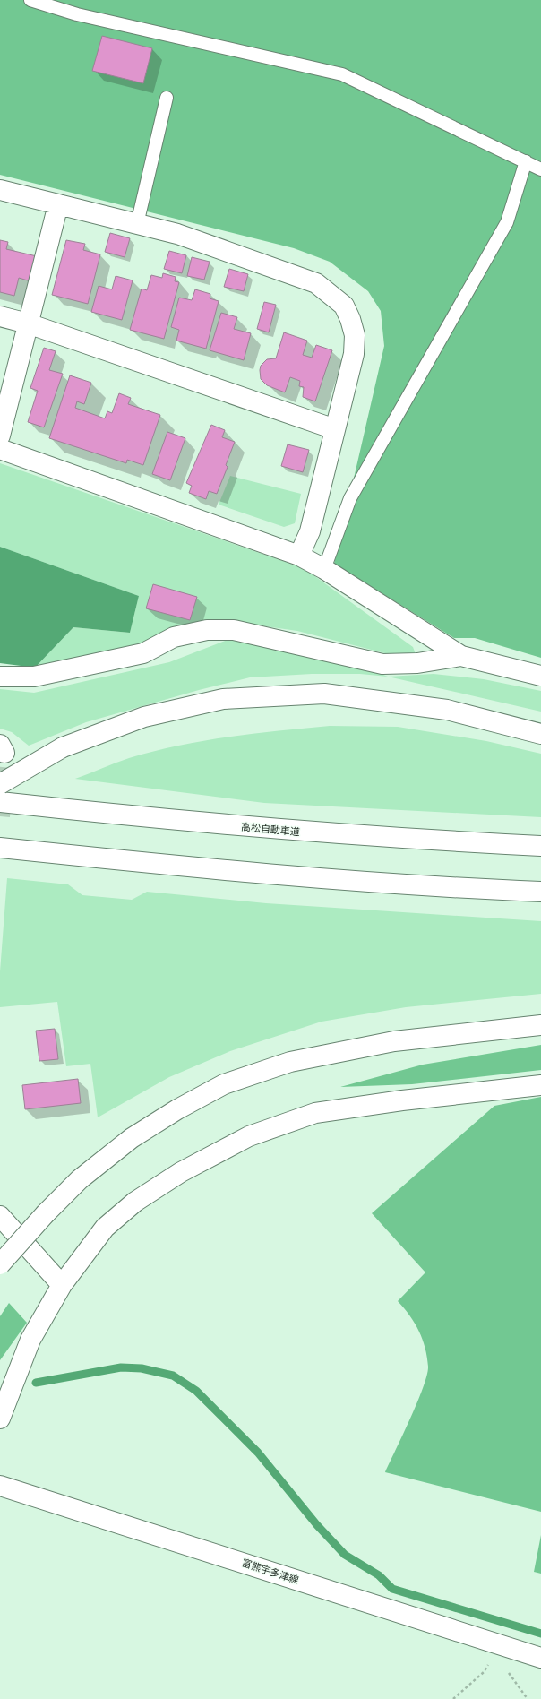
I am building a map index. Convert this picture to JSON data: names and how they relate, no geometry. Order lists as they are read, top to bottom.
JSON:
{
  "streets": {
    "main road": ["高松自動車道", "富熊宇多津線"]
  }
}
